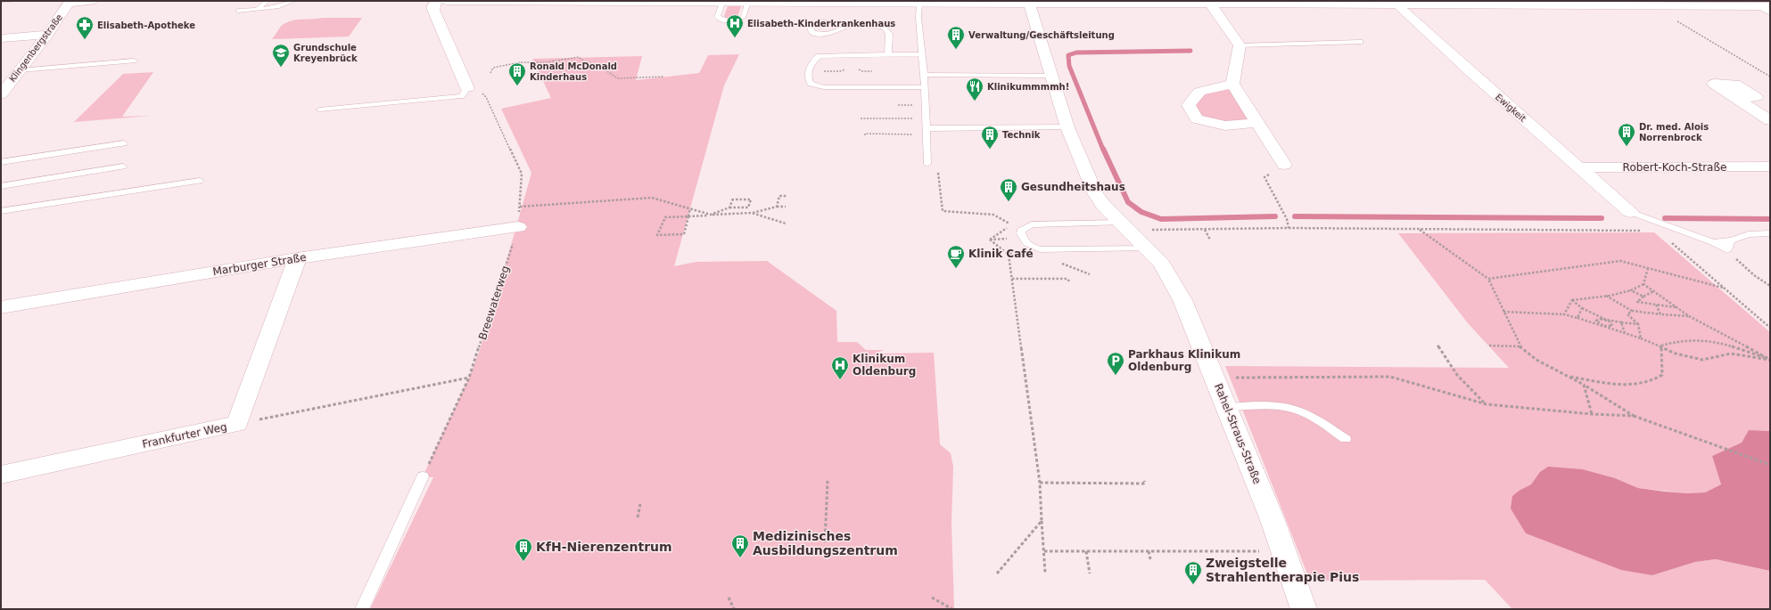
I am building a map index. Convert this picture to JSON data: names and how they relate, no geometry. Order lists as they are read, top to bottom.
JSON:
{
  "streets": {
    "street": [
      "Klingenbergstraße",
      "Ewigkeit",
      "Robert-Koch-Straße",
      "Marburger Straße",
      "Rahel-Straus-Straße",
      "Frankfurter Weg"
    ],
    "path": ["Breewaterweg"]
  },
  "crossings": [
    ["Ewigkeit", "Robert-Koch-Straße"],
    ["Marburger Straße", "Breewaterweg"],
    ["Marburger Straße", "Frankfurter Weg"]
  ],
  "places": {
    "hospital": ["Elisabeth-Kinderkrankenhaus", "Klinikum Oldenburg"],
    "pharmacy": ["Elisabeth-Apotheke"],
    "building": [
      "Verwaltung/Geschäftsleitung",
      "Ronald McDonald Kinderhaus",
      "Dr. med. Alois Norrenbrock",
      "Technik",
      "Gesundheitshaus",
      "Medizinisches Ausbildungszentrum",
      "KfH-Nierenzentrum",
      "Zweigstelle Strahlentherapie Pius"
    ],
    "school or university": ["Grundschule Kreyenbrück"],
    "restaurant": ["Klinikummmmh!"],
    "cafe": ["Klinik Café"],
    "parking": ["Parkhaus Klinikum Oldenburg"]
  }
}
